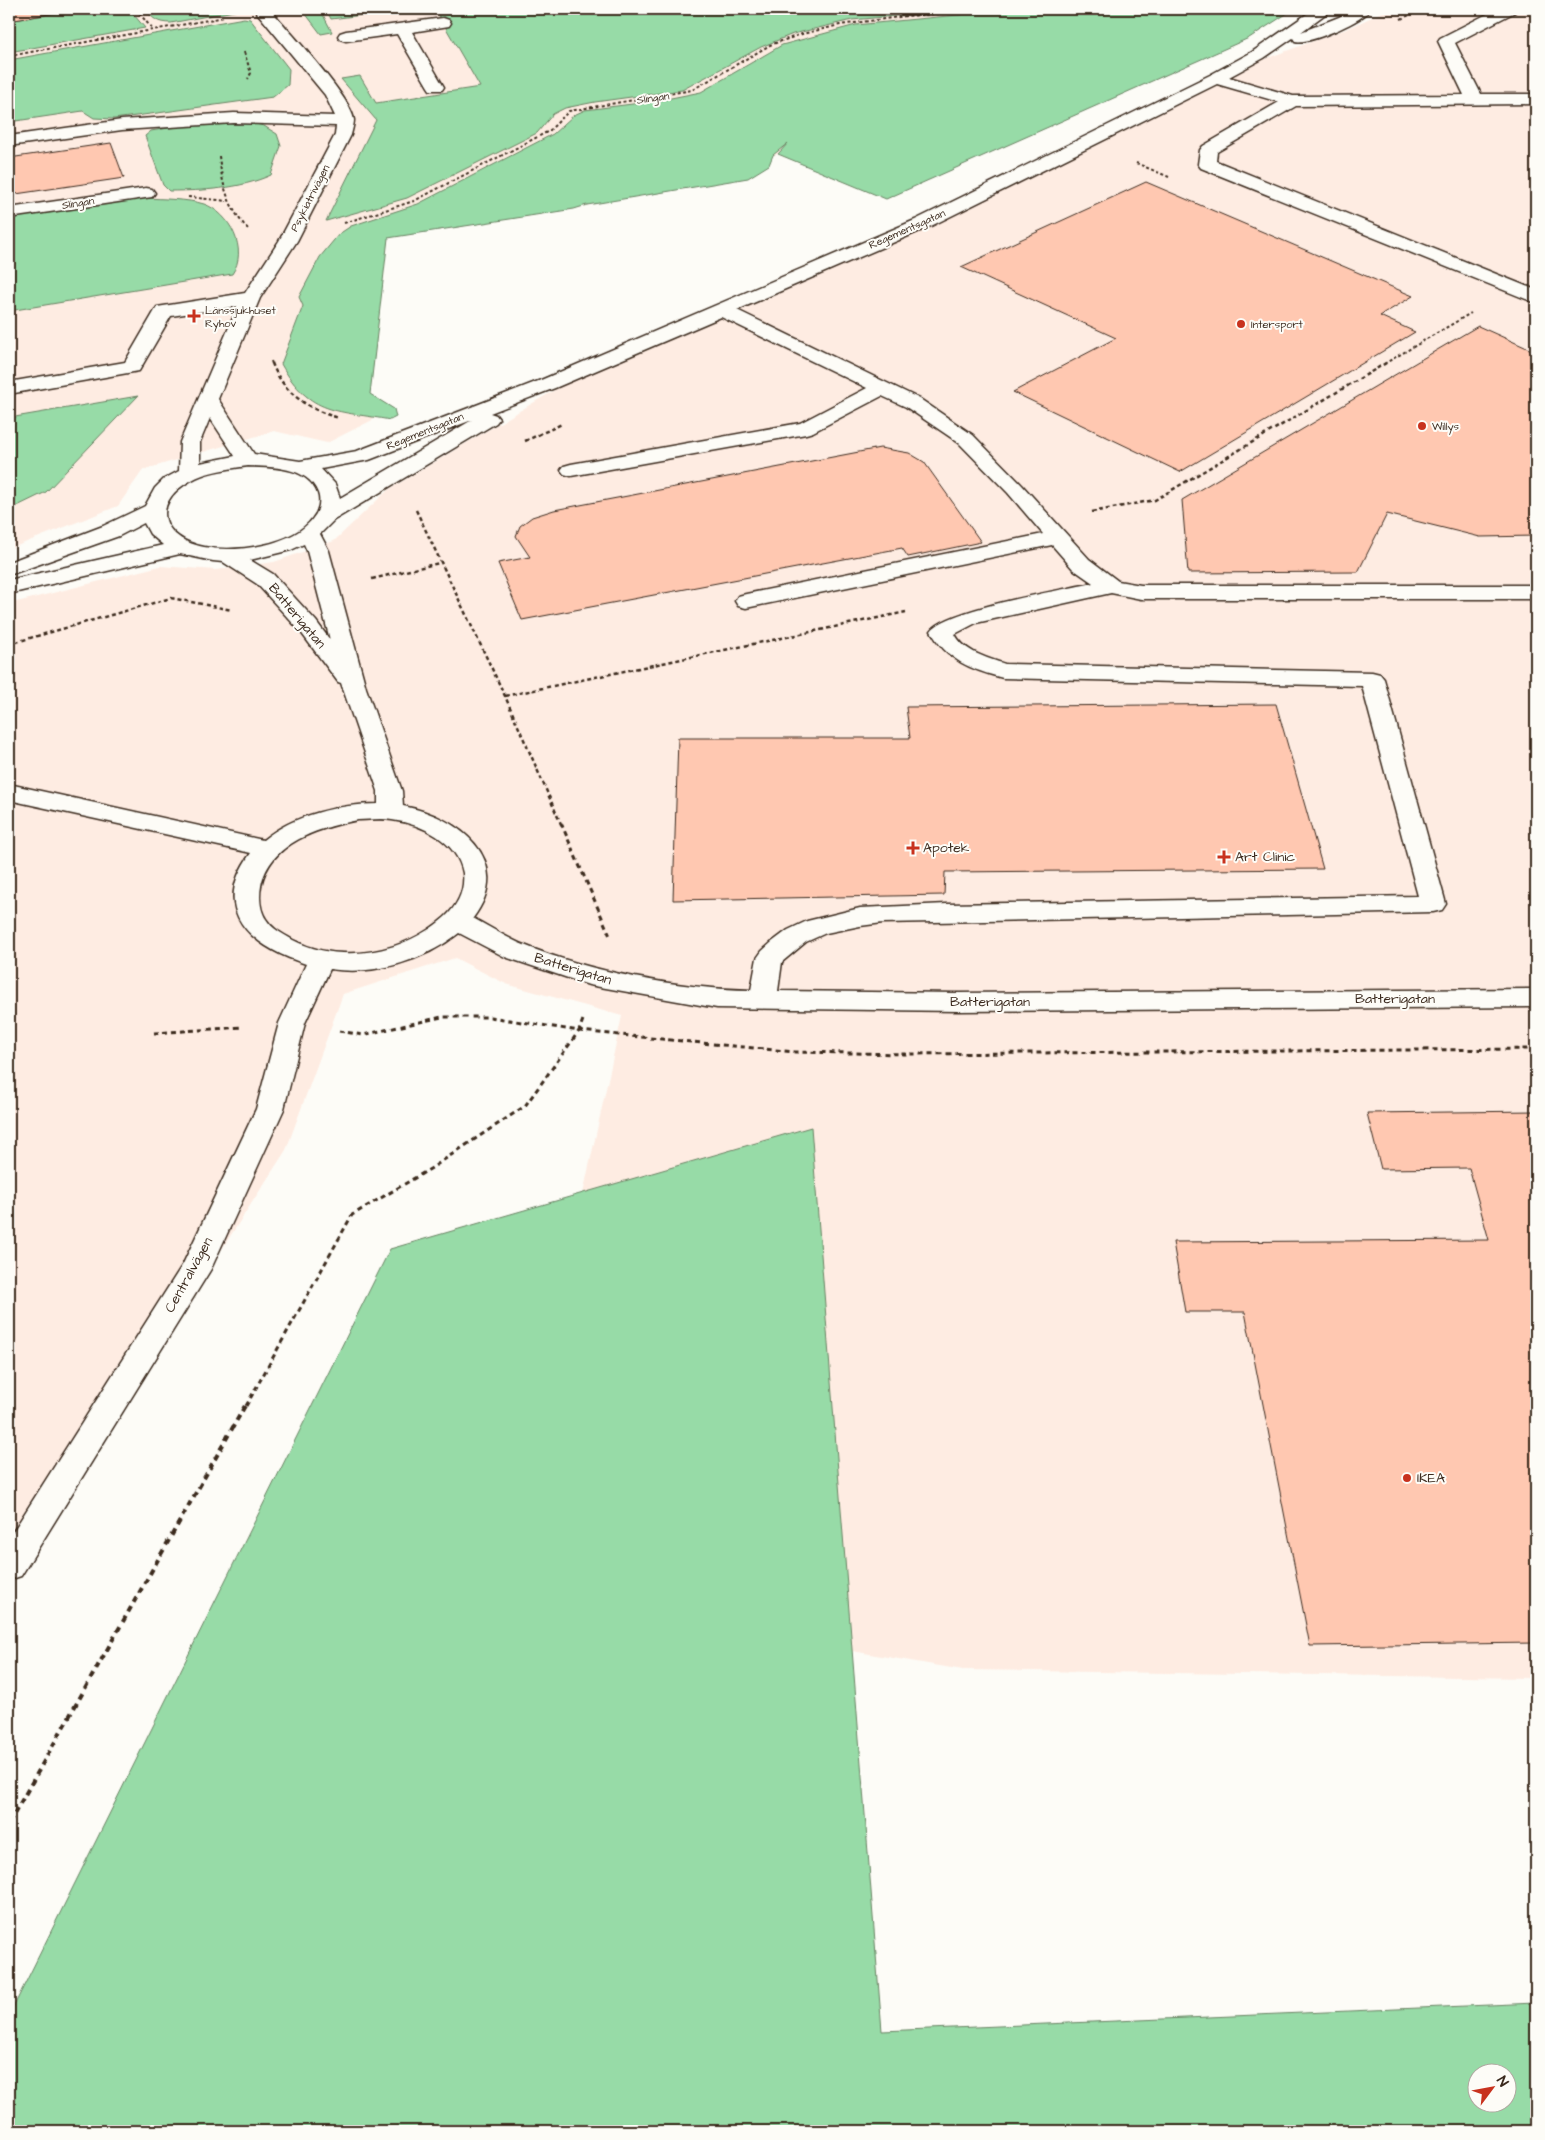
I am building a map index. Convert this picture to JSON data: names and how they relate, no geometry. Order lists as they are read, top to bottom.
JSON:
{
  "streets": {
    "street": [
      "Slingan",
      "Psykiatrivägen",
      "Regementsgatan",
      "Batterigatan",
      "Centralvägen"
    ]
  },
  "crossings": [
    ["Regementsgatan", "Batterigatan"]
  ],
  "places": {
    "health": ["Länssjukhuset Ryhov", "Apotek", "Art Clinic"],
    "other": ["Intersport", "Willys", "IKEA"]
  },
  "north": "top right"
}
